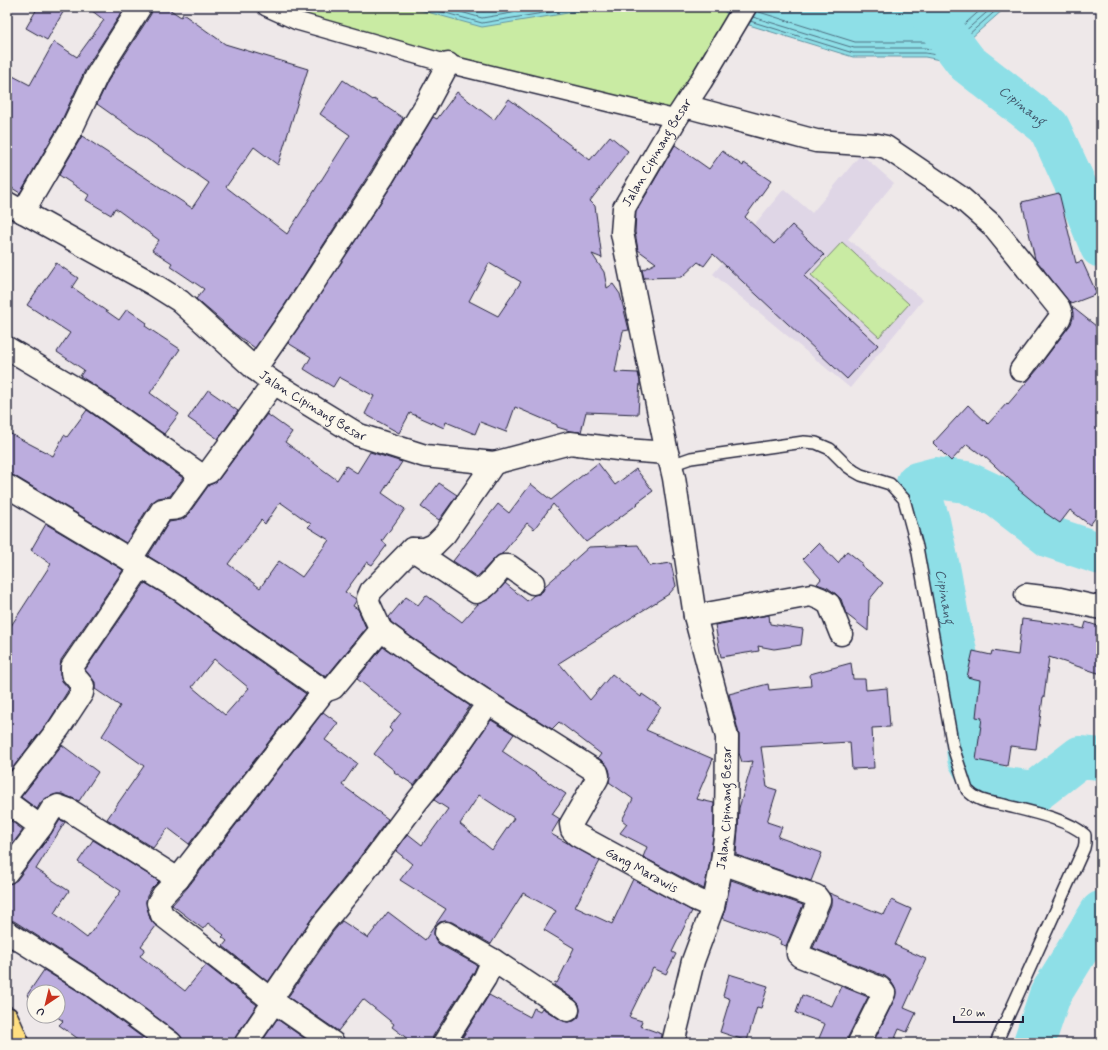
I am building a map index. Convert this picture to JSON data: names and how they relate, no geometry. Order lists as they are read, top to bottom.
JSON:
{
  "streets": {
    "street": ["Jalan Cipinang Besar", "Gang Marawis"]
  },
  "crossings": [
    ["Jalan Cipinang Besar", "Gang Marawis"]
  ],
  "water": ["Cipinang"],
  "scale_bar": "20 m",
  "north": "bottom left"
}
